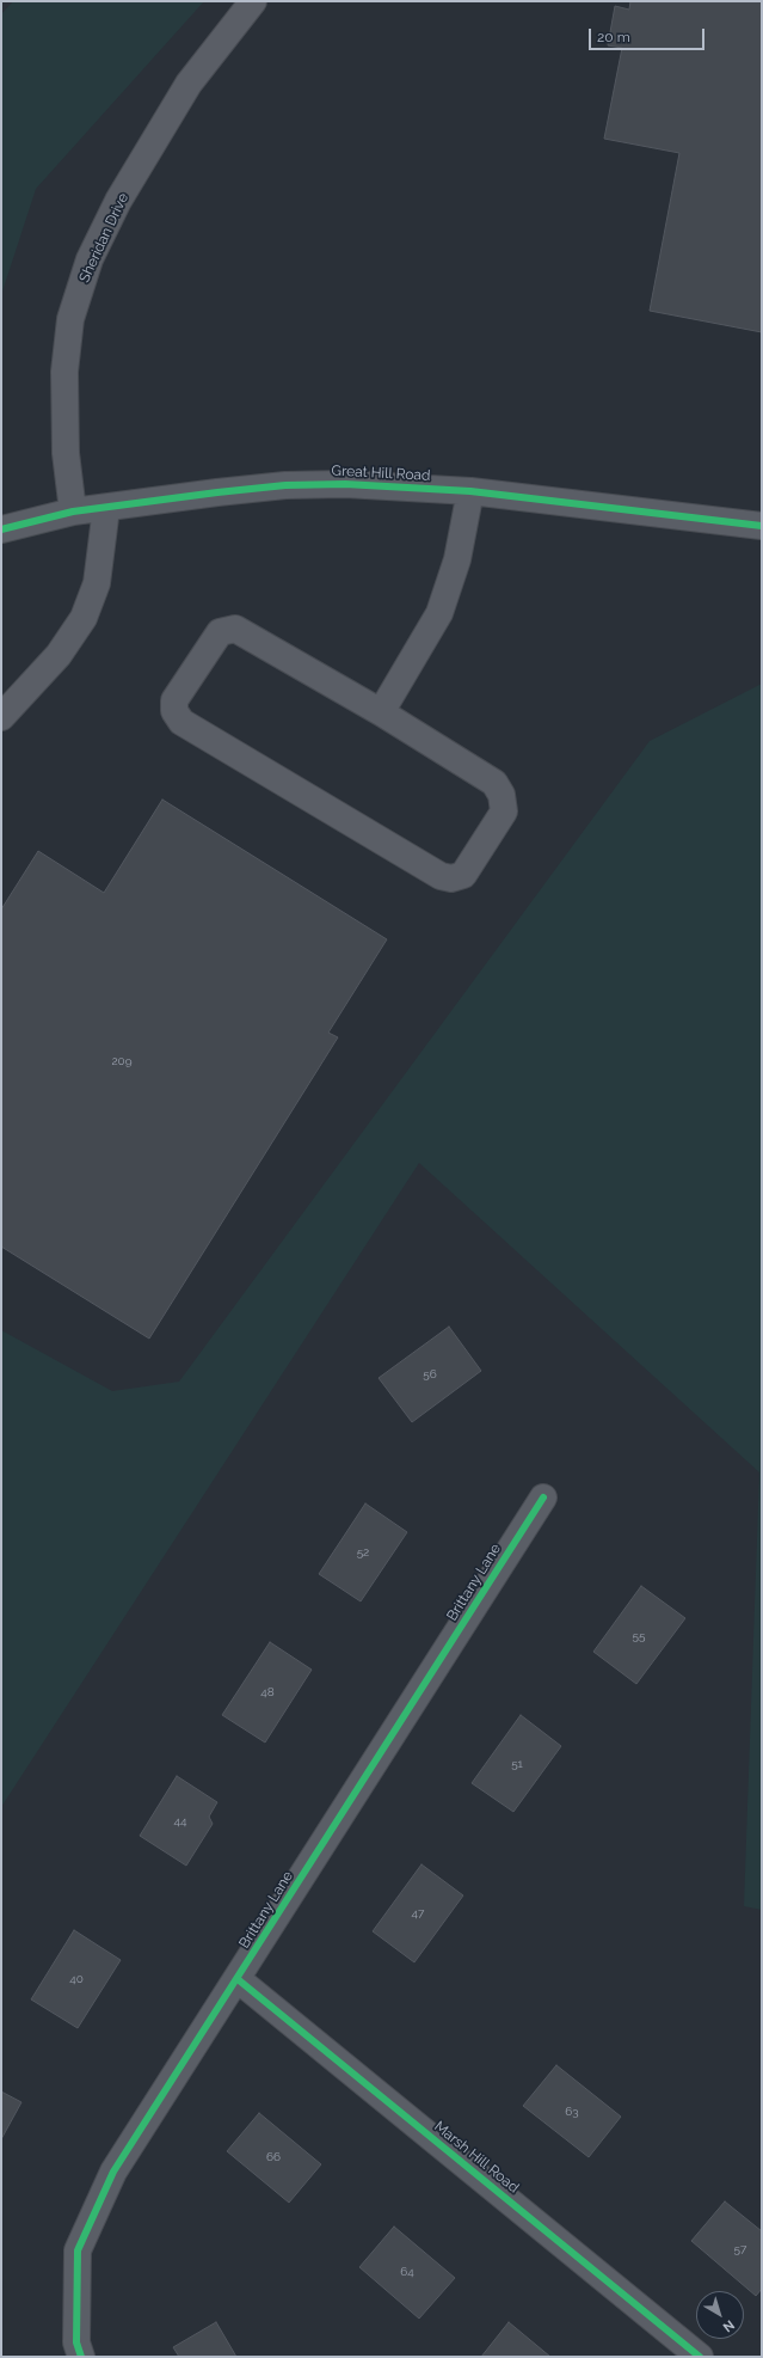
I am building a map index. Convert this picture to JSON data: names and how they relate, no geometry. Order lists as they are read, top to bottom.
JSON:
{
  "streets": {
    "street": [
      "Sheridan Drive",
      "Great Hill Road",
      "Brittany Lane",
      "Marsh Hill Road"
    ]
  },
  "crossings": [
    ["Sheridan Drive", "Great Hill Road"],
    ["Brittany Lane", "Marsh Hill Road"]
  ],
  "house_numbers": [
    "209",
    "56",
    "52",
    "55",
    "48",
    "51",
    "44",
    "47",
    "40",
    "63",
    "66",
    "57",
    "64"
  ],
  "scale_bar": "20 m",
  "north": "bottom right"
}
